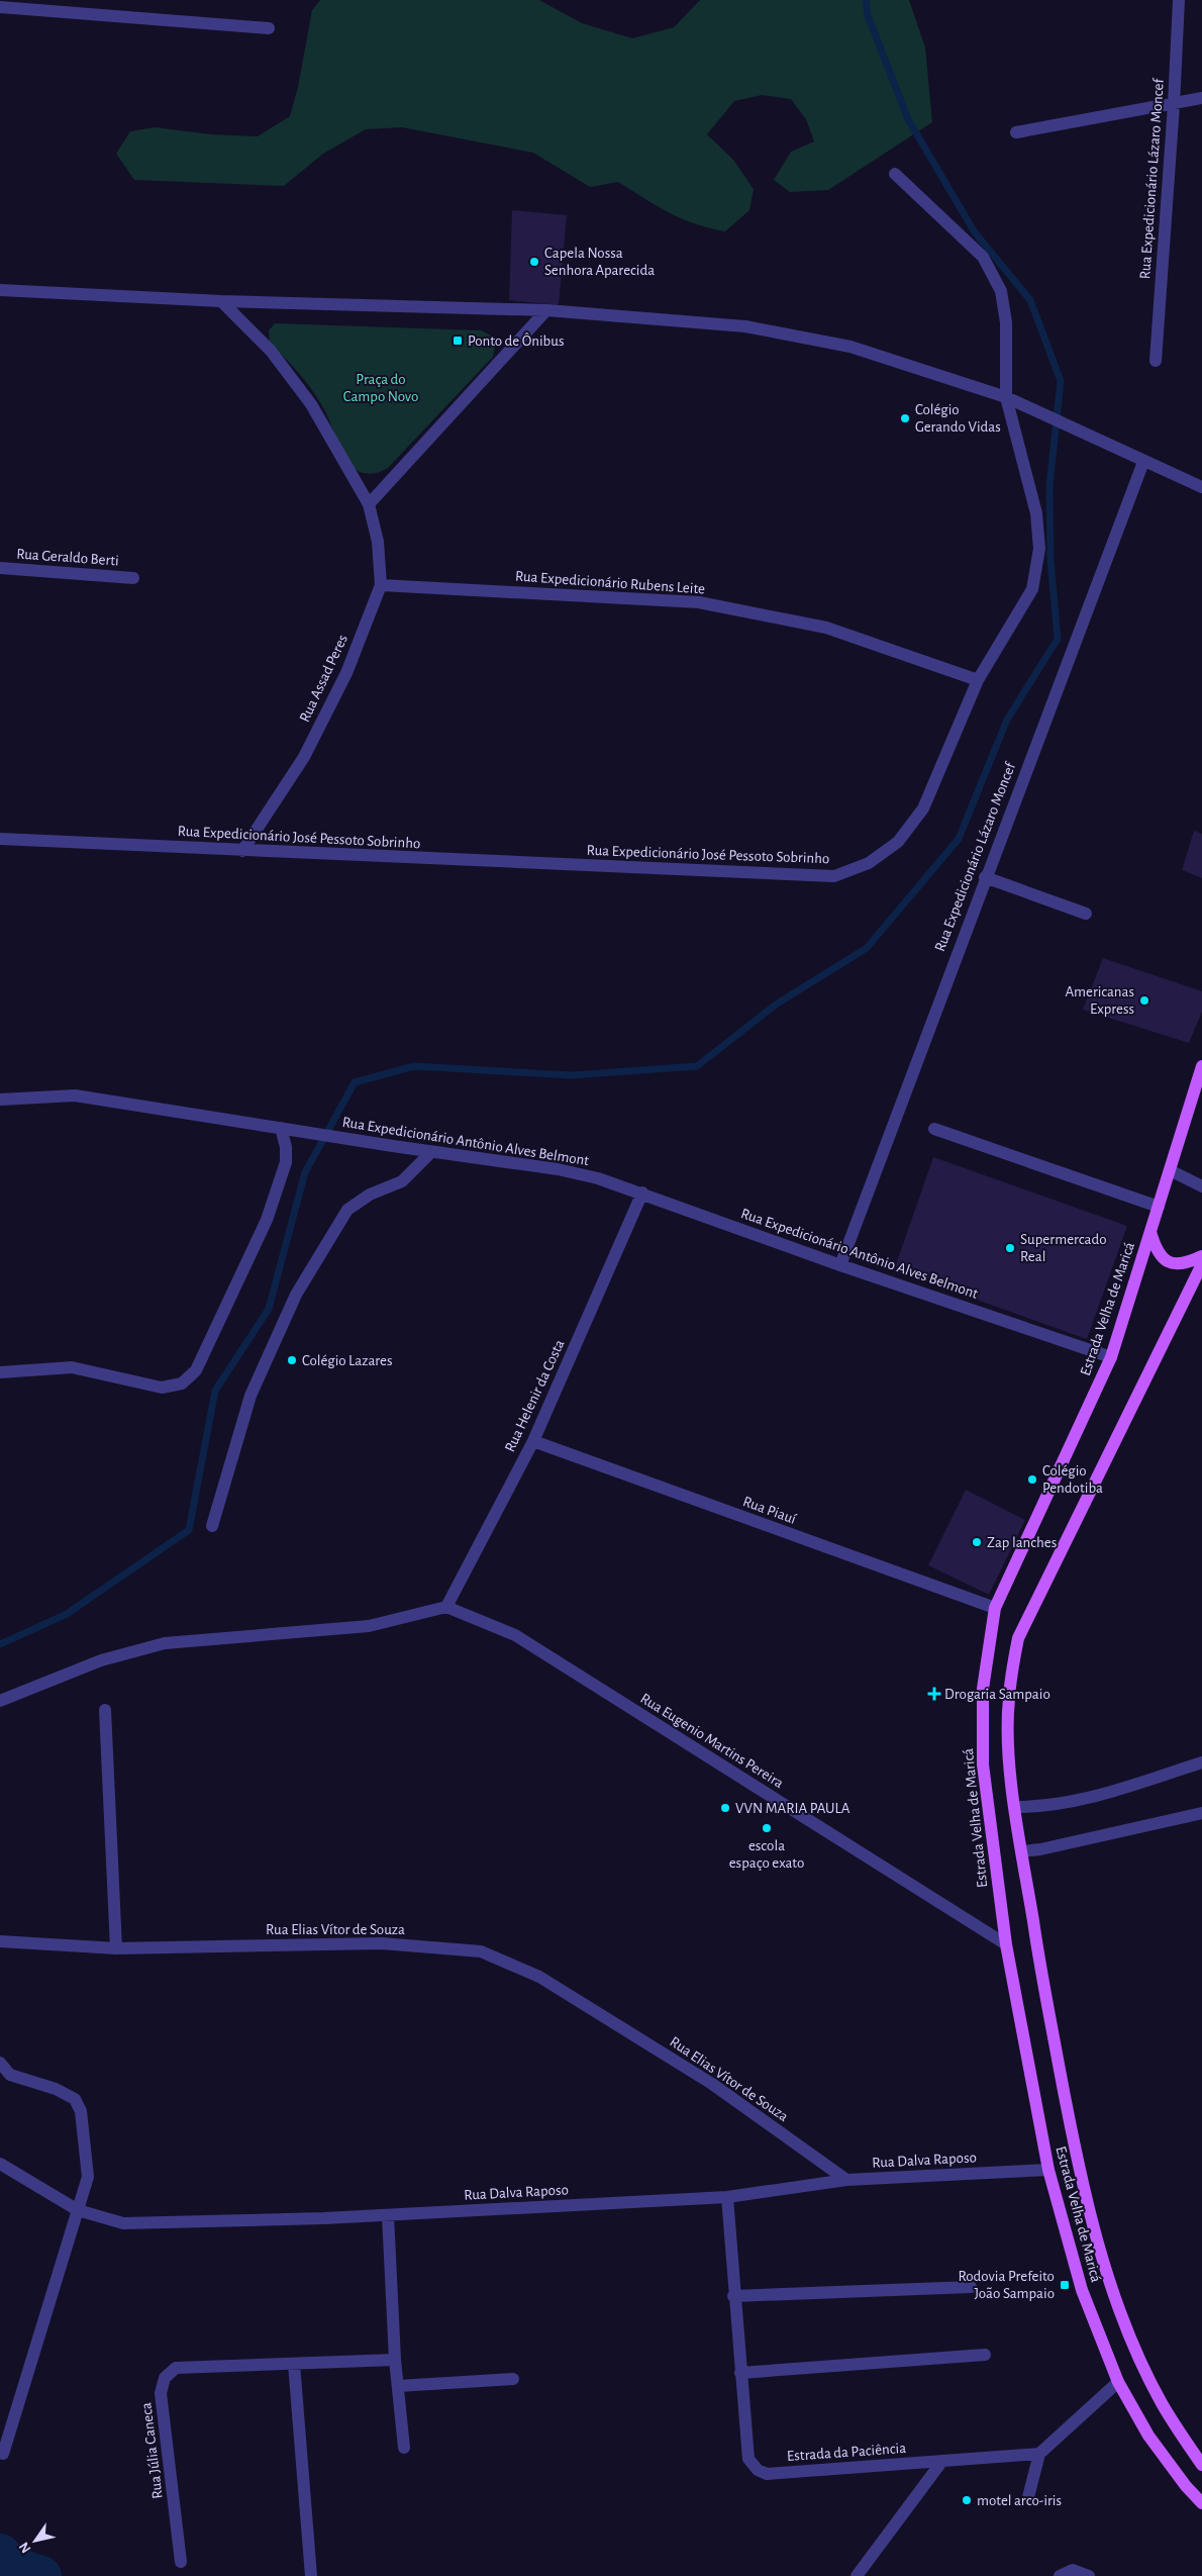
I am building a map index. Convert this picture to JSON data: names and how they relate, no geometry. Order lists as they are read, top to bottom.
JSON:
{
  "streets": {
    "main road": ["Estrada Velha de Maricá"],
    "street": [
      "Rua Expedicionário Lázaro Moncef",
      "Rua Geraldo Berti",
      "Rua Expedicionário Rubens Leite",
      "Rua Assad Peres",
      "Rua Expedicionário José Pessoto Sobrinho",
      "Rua Expedicionário Antônio Alves Belmont",
      "Rua Helenir da Costa",
      "Rua Piauí",
      "Rua Eugenio Martins Pereira",
      "Rua Elias Vítor de Souza",
      "Rua Dalva Raposo",
      "Rua Júlia Caneca",
      "Estrada da Paciência"
    ]
  },
  "crossings": [
    ["Rua Expedicionário Lázaro Moncef", "Rua Expedicionário Antônio Alves Belmont"],
    ["Rua Expedicionário Rubens Leite", "Rua Assad Peres"],
    ["Rua Expedicionário Rubens Leite", "Rua Expedicionário José Pessoto Sobrinho"],
    ["Rua Assad Peres", "Rua Expedicionário José Pessoto Sobrinho"],
    ["Rua Expedicionário Antônio Alves Belmont", "Estrada Velha de Maricá"],
    ["Rua Expedicionário Antônio Alves Belmont", "Rua Helenir da Costa"],
    ["Estrada Velha de Maricá", "Rua Piauí"],
    ["Estrada Velha de Maricá", "Rua Eugenio Martins Pereira"],
    ["Estrada Velha de Maricá", "Rua Dalva Raposo"],
    ["Rua Helenir da Costa", "Rua Piauí"],
    ["Rua Helenir da Costa", "Rua Eugenio Martins Pereira"],
    ["Rua Elias Vítor de Souza", "Rua Dalva Raposo"],
    ["Rua Dalva Raposo", "Estrada da Paciência"]
  ],
  "parks": ["Praça do Campo Novo"],
  "places": {
    "other": [
      "Capela Nossa Senhora Aparecida",
      "Colégio Gerando Vidas",
      "Americanas Express",
      "Supermercado Real",
      "Colégio Lazares",
      "Colégio Pendotiba",
      "Zap lanches",
      "VVN MARIA PAULA",
      "escola espaço exato",
      "motel arco-iris"
    ],
    "transit": ["Ponto de Ônibus", "Rodovia Prefeito João Sampaio"],
    "health": ["Drogaria Sampaio"]
  },
  "north": "bottom left"
}
